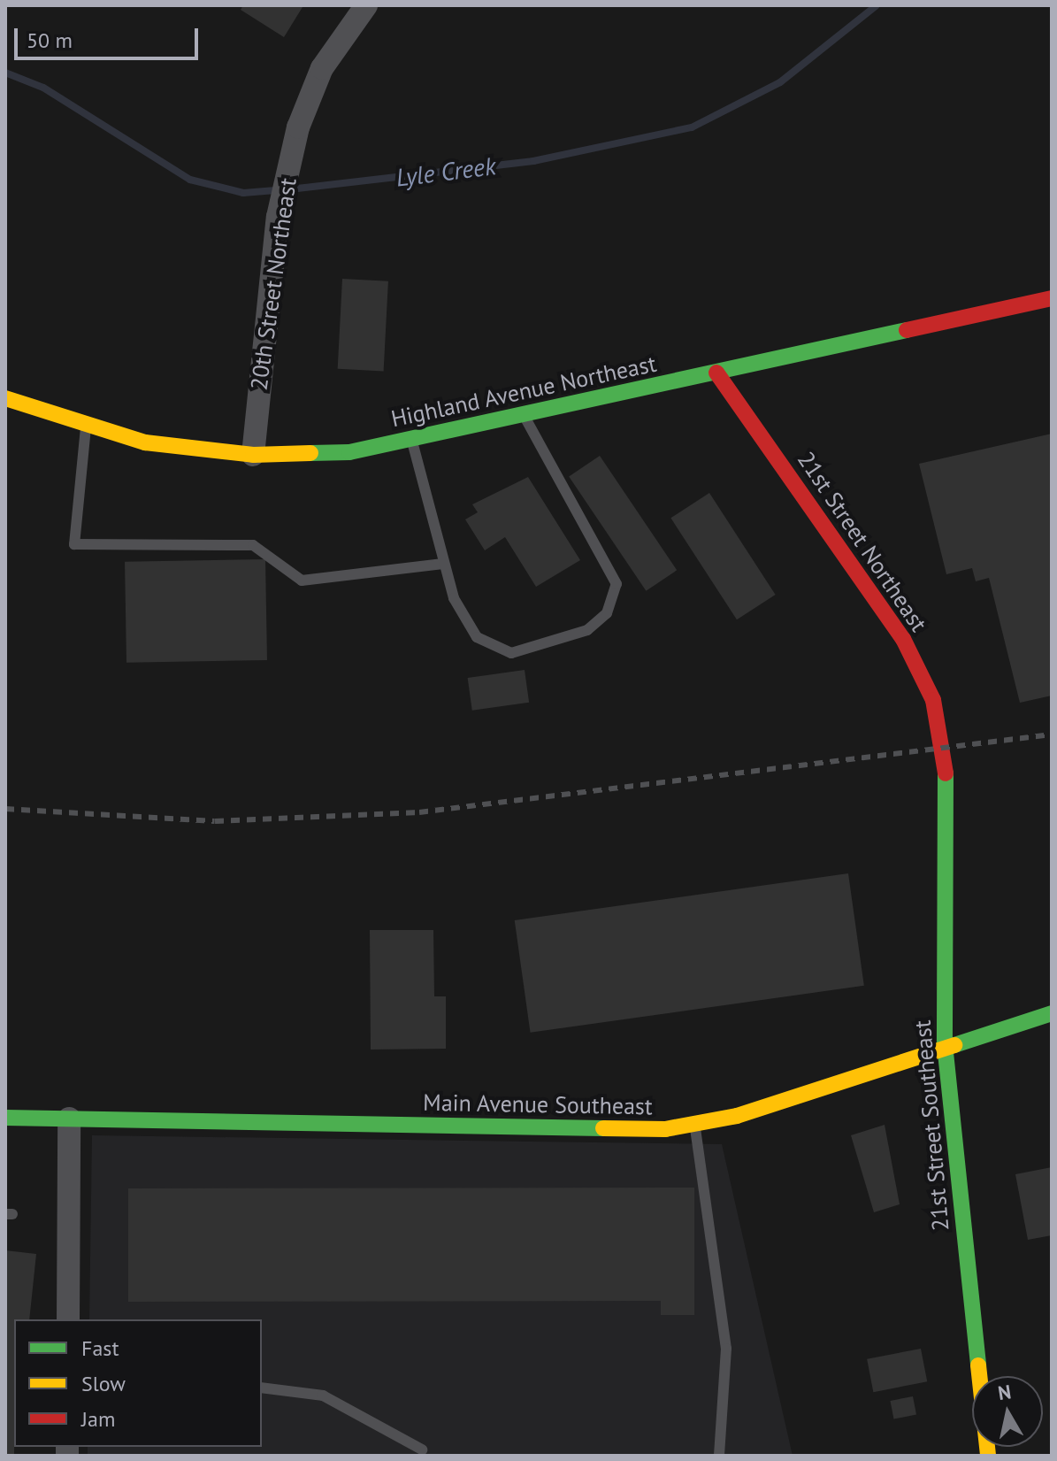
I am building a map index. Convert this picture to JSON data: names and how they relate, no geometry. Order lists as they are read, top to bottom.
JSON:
{
  "streets": {
    "street": [
      "20th Street Northeast",
      "Highland Avenue Northeast",
      "21st Street Northeast",
      "Main Avenue Southeast",
      "21st Street Southeast"
    ]
  },
  "crossings": [
    ["20th Street Northeast", "Highland Avenue Northeast"],
    ["Highland Avenue Northeast", "21st Street Northeast"],
    ["21st Street Northeast", "21st Street Southeast"],
    ["Main Avenue Southeast", "21st Street Southeast"]
  ],
  "water": ["Lyle Creek"],
  "legend": ["Fast", "Slow", "Jam"],
  "scale_bar": "50 m",
  "north": "top"
}
